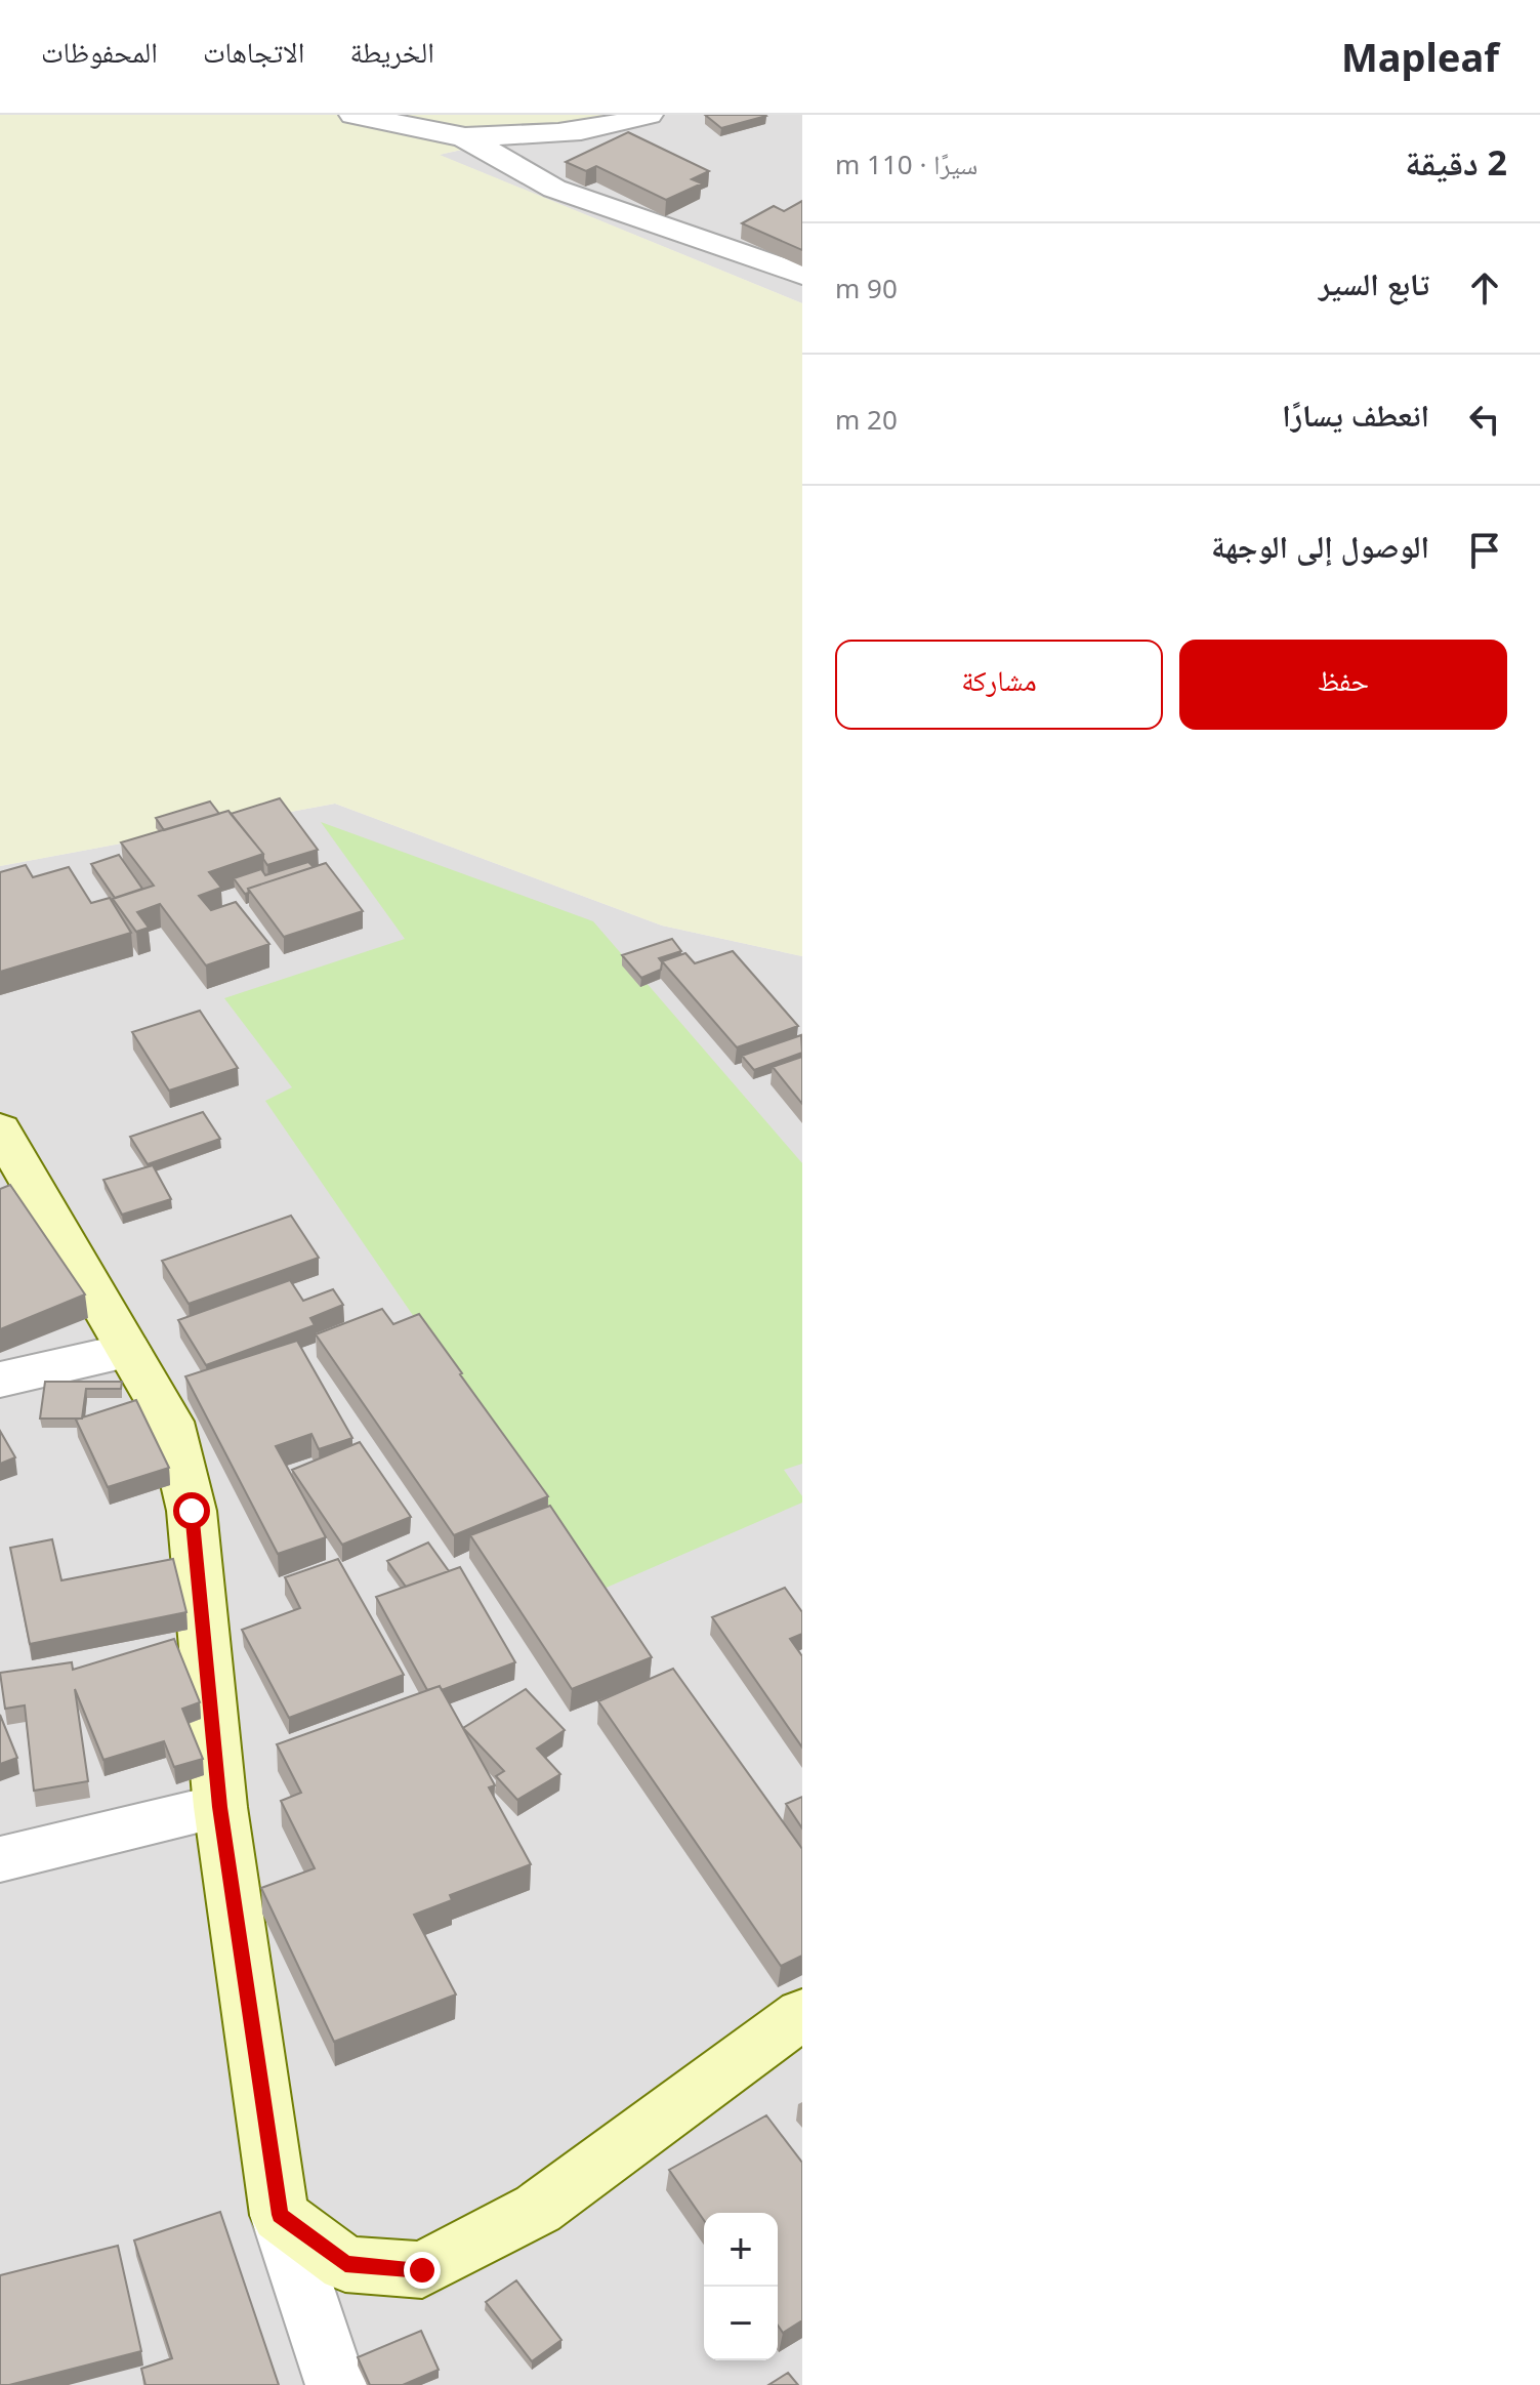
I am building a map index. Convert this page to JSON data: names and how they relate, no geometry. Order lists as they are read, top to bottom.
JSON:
{
  "page": {
    "header": "Mapleaf",
    "nav": ["الخريطة", "الاتجاهات", "المحفوظات"],
    "heading": ["2 دقيقة", "سيرًا · 110 m"],
    "list": [
      ["تابع السير", "90 m"],
      ["انعطف يسارًا", "20 m"],
      "الوصول إلى الوجهة"
    ],
    "buttons": ["حفظ", "مشاركة"],
    "map_buttons": ["+", "−"]
  }
}
